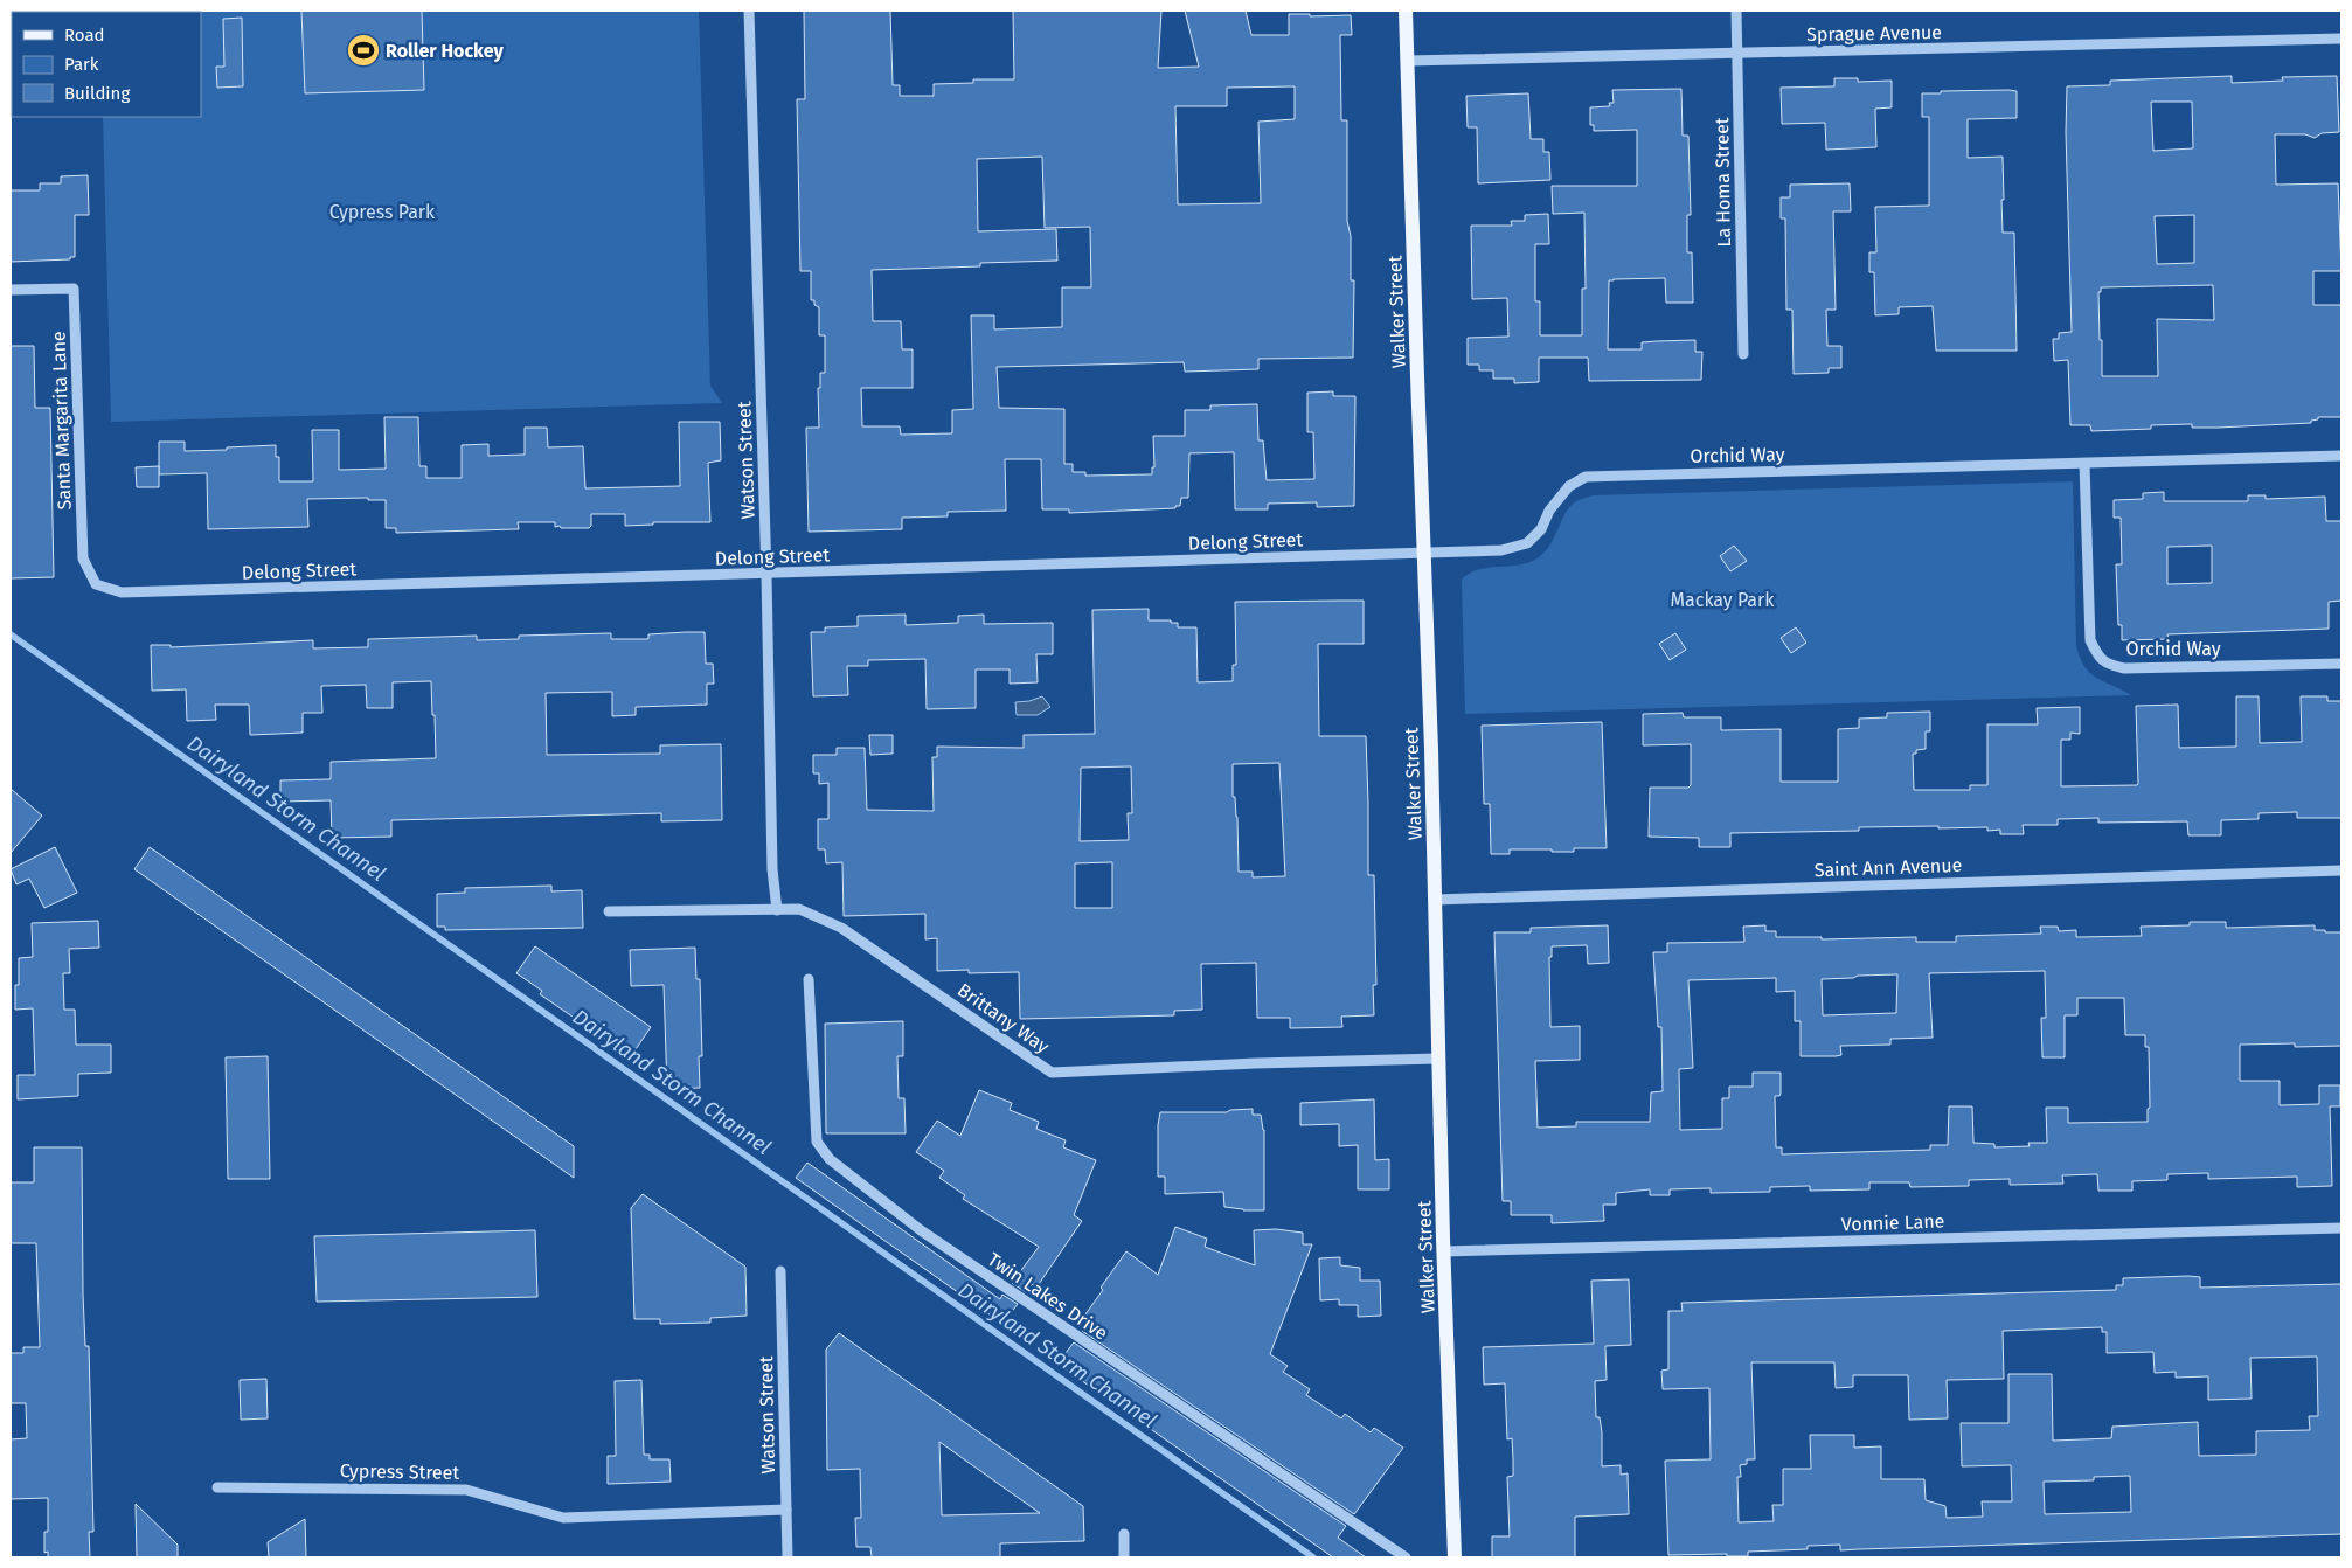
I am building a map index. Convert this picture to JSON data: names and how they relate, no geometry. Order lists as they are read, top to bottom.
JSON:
{
  "streets": {
    "main road": ["Walker Street"],
    "street": [
      "Sprague Avenue",
      "La Homa Street",
      "Santa Margarita Lane",
      "Orchid Way",
      "Watson Street",
      "Delong Street",
      "Saint Ann Avenue",
      "Brittany Way",
      "Vonnie Lane",
      "Twin Lakes Drive",
      "Cypress Street"
    ]
  },
  "crossings": [
    ["Sprague Avenue", "La Homa Street"],
    ["Sprague Avenue", "Walker Street"],
    ["Walker Street", "Orchid Way"],
    ["Walker Street", "Delong Street"],
    ["Walker Street", "Saint Ann Avenue"],
    ["Walker Street", "Brittany Way"],
    ["Walker Street", "Vonnie Lane"],
    ["Santa Margarita Lane", "Delong Street"],
    ["Orchid Way", "Delong Street"],
    ["Watson Street", "Delong Street"],
    ["Watson Street", "Brittany Way"],
    ["Watson Street", "Cypress Street"]
  ],
  "water": ["Dairyland Storm Channel"],
  "parks": ["Cypress Park", "Mackay Park"],
  "places": {
    "sports": ["Roller Hockey"]
  },
  "legend": ["Road", "Park", "Building"]
}
